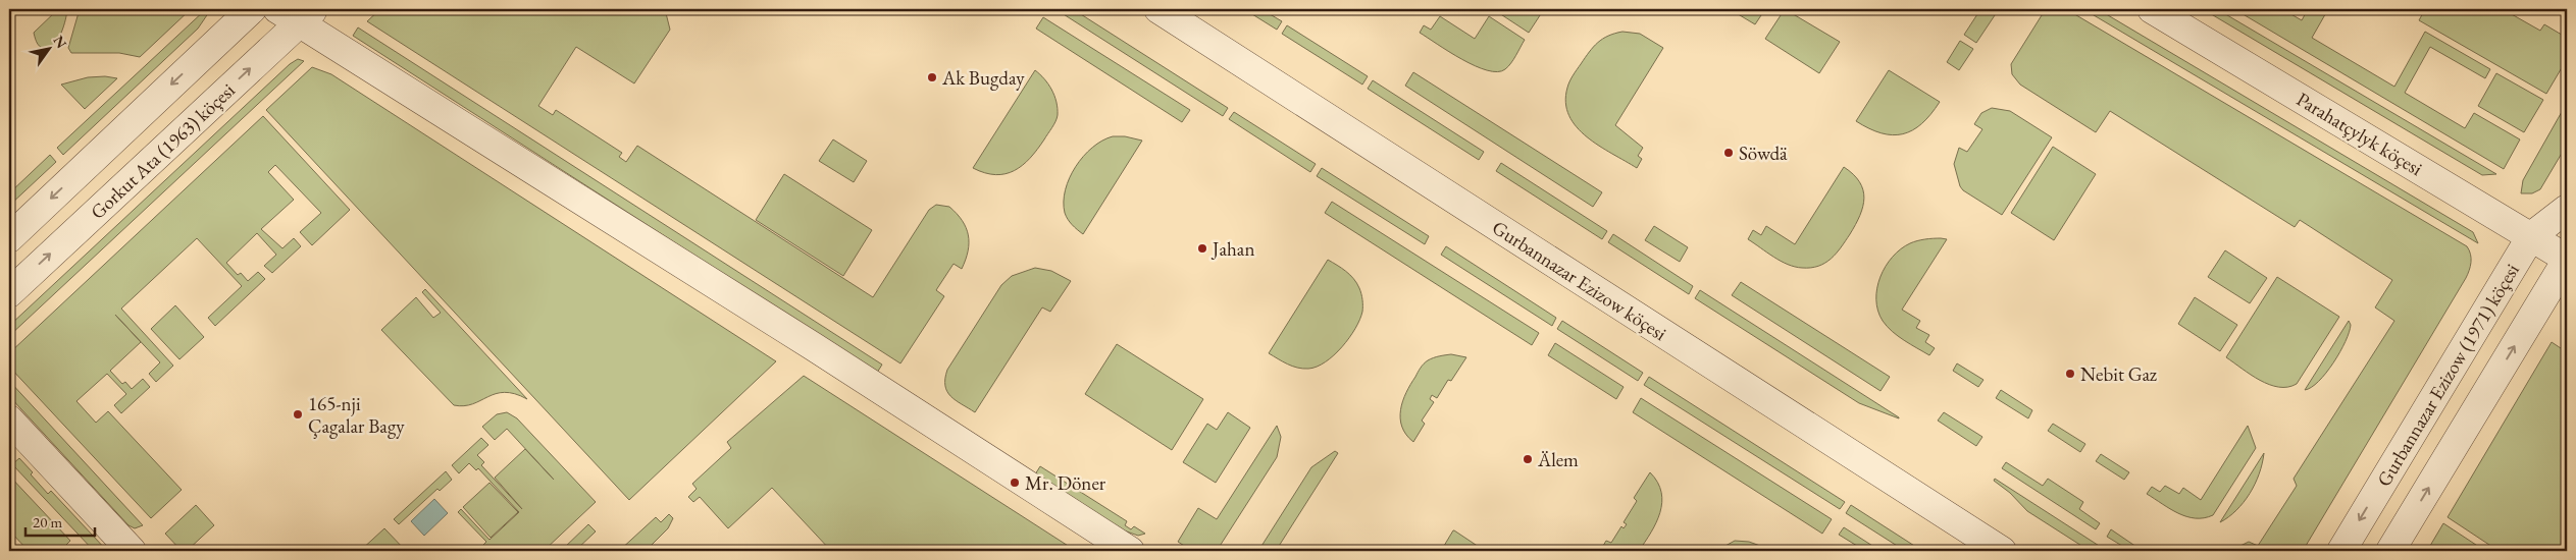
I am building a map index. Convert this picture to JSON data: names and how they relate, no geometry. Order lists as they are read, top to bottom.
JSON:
{
  "streets": {
    "street": [
      "Parahatçylyk köçesi",
      "Gorkut Ata (1963) köçesi",
      "Gurbannazar Ezizow köçesi",
      "Gurbannazar Ezizow (1971) köçesi"
    ]
  },
  "crossings": [
    ["Parahatçylyk köçesi", "Gurbannazar Ezizow (1971) köçesi"]
  ],
  "places": [
    "Ak Bugday",
    "Söwdä",
    "Jahan",
    "Nebit Gaz",
    "165-nji Çagalar Bagy",
    "Älem",
    "Mr. Döner"
  ],
  "scale_bar": "20 m",
  "north": "top right"
}
